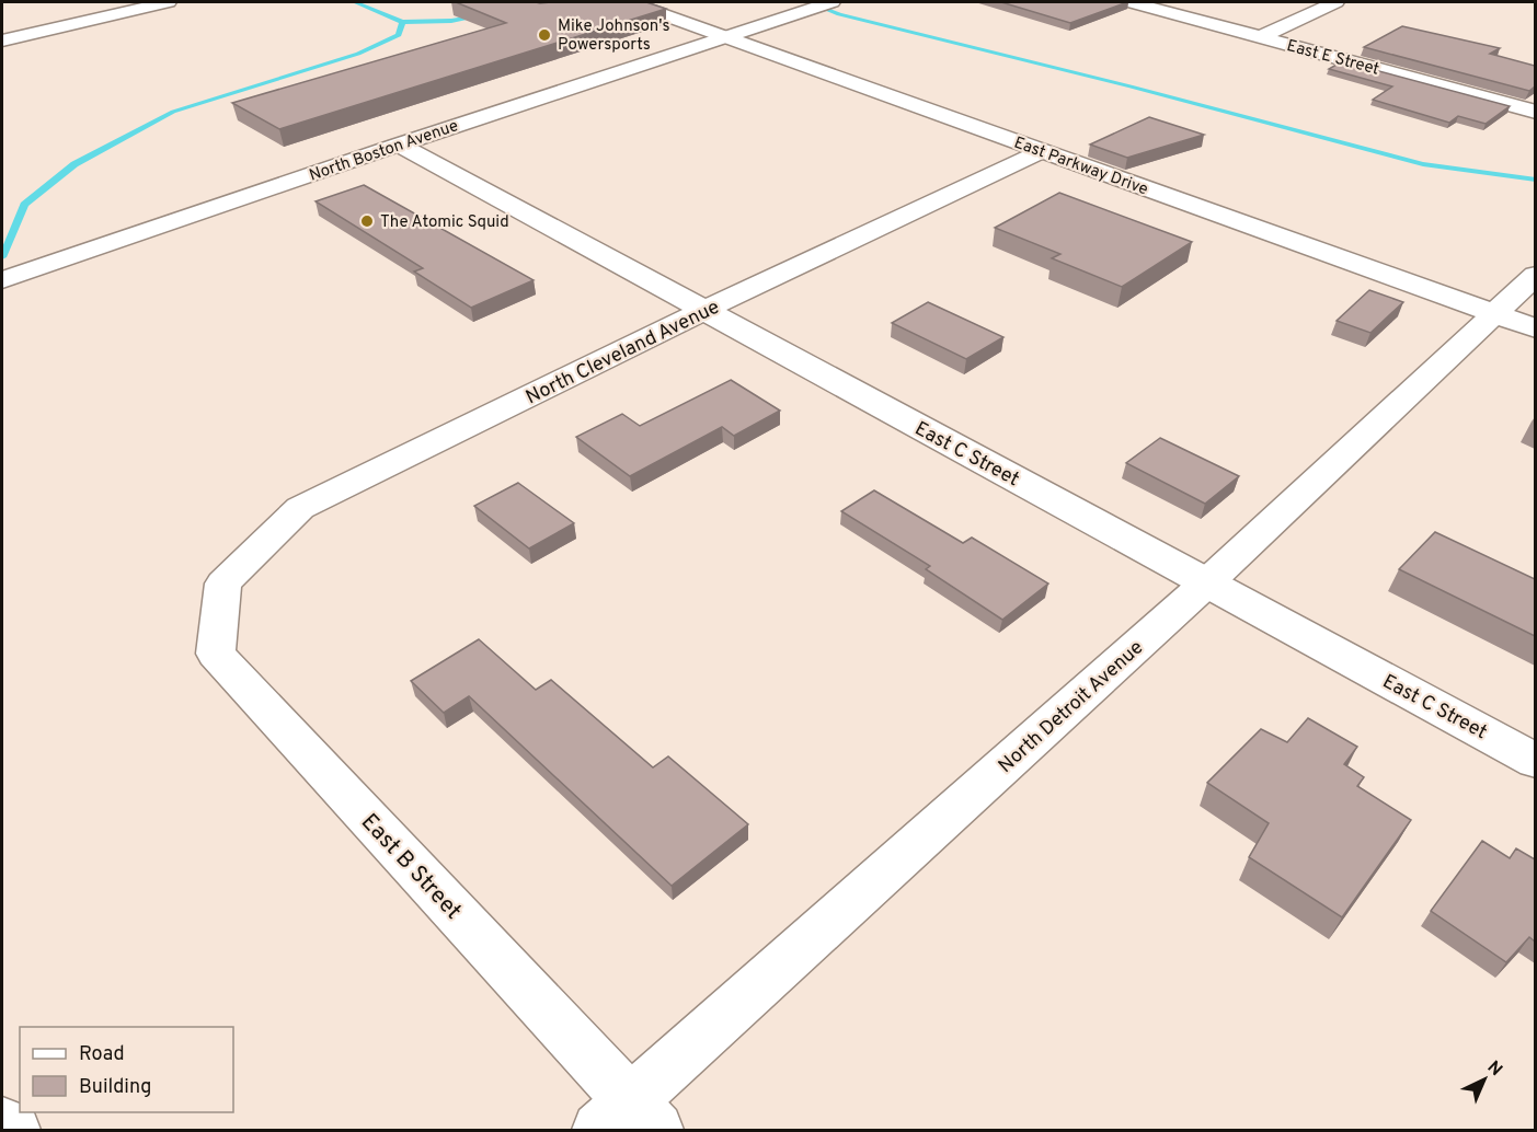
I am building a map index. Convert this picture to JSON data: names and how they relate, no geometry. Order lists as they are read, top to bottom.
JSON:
{
  "streets": {
    "main road": [
      "East E Street",
      "North Boston Avenue",
      "East Parkway Drive",
      "North Cleveland Avenue",
      "East C Street",
      "North Detroit Avenue",
      "East B Street"
    ]
  },
  "crossings": [
    ["North Boston Avenue", "East Parkway Drive"],
    ["North Boston Avenue", "East C Street"],
    ["East Parkway Drive", "North Cleveland Avenue"],
    ["East Parkway Drive", "North Detroit Avenue"],
    ["North Cleveland Avenue", "East C Street"],
    ["North Cleveland Avenue", "East B Street"],
    ["East C Street", "North Detroit Avenue"],
    ["North Detroit Avenue", "East B Street"]
  ],
  "places": ["Mike Johnson's Powersports", "The Atomic Squid"],
  "legend": ["Road", "Building"],
  "north": "top right"
}
